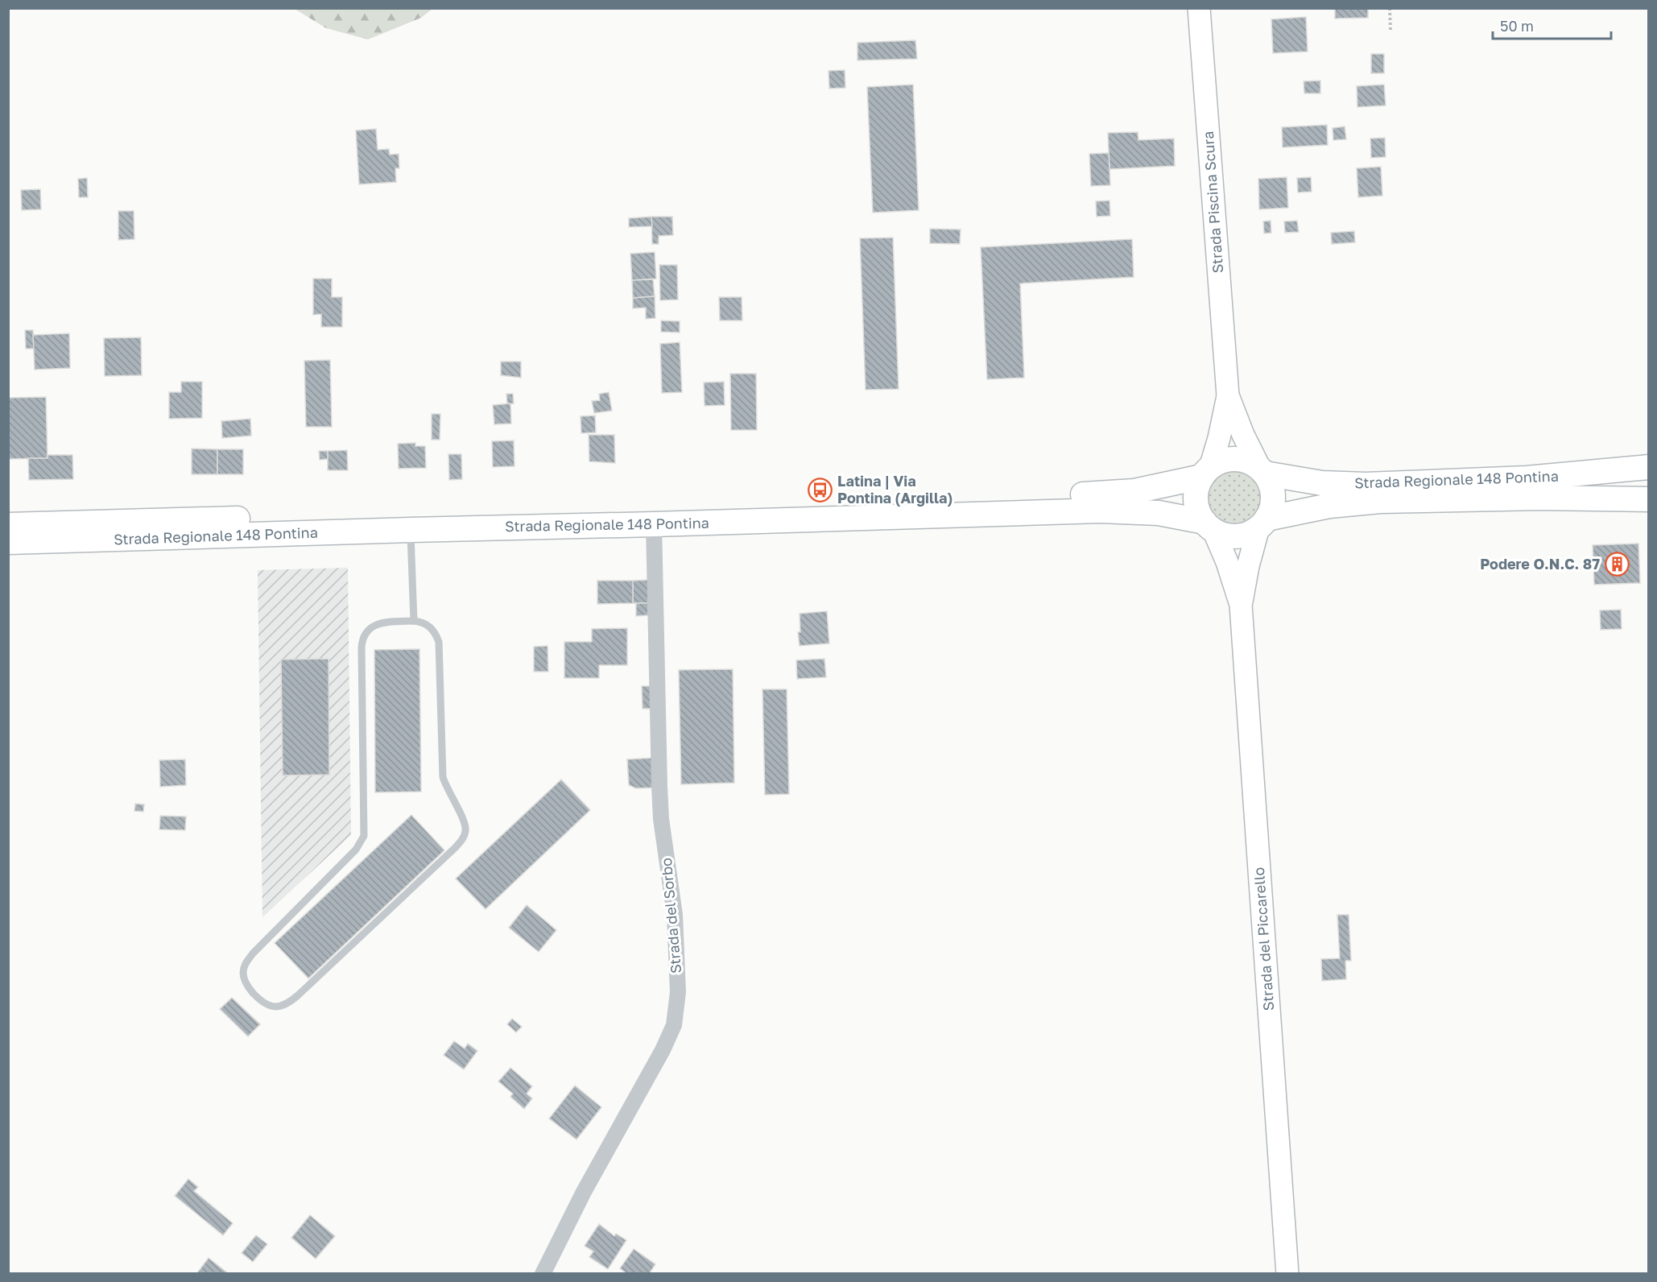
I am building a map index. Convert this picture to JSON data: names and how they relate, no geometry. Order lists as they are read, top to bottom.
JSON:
{
  "streets": {
    "main road": ["Strada Regionale 148 Pontina"],
    "street": ["Strada Piscina Scura", "Strada del Sorbo", "Strada del Piccarello"]
  },
  "crossings": [
    ["Strada Piscina Scura", "Strada Regionale 148 Pontina"],
    ["Strada Piscina Scura", "Strada del Piccarello"],
    ["Strada Regionale 148 Pontina", "Strada del Sorbo"],
    ["Strada Regionale 148 Pontina", "Strada del Piccarello"]
  ],
  "places": {
    "bus stop": ["Latina | Via Pontina (Argilla)"],
    "building": ["Podere O.N.C. 87"]
  },
  "scale_bar": "50 m"
}
